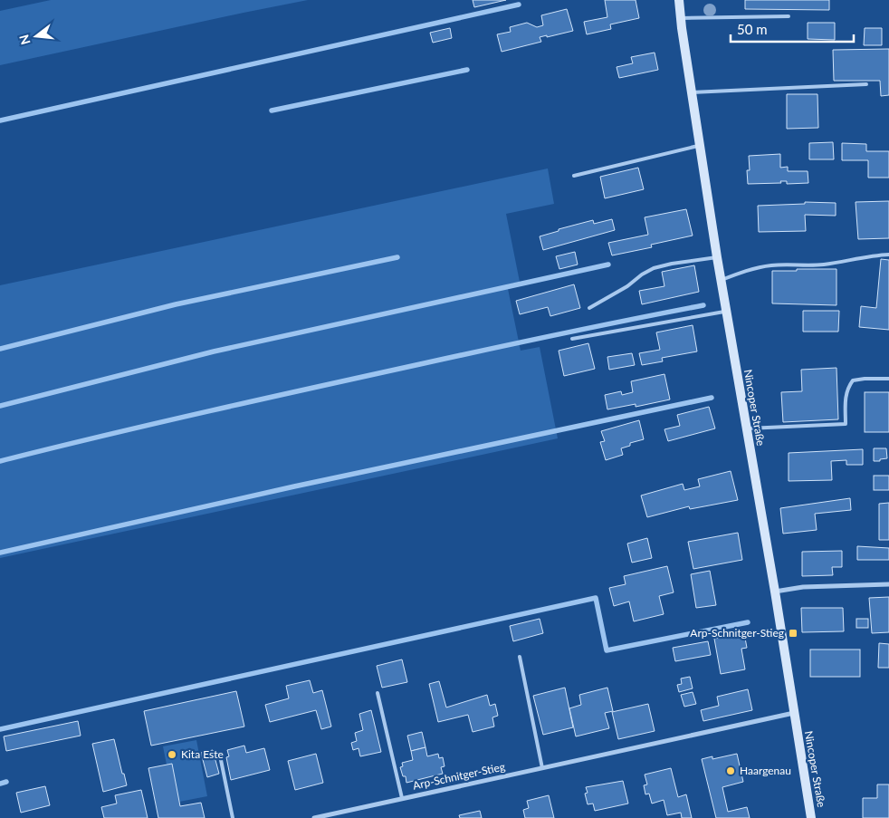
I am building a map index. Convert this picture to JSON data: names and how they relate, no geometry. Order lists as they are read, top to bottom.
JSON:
{
  "streets": {
    "main road": ["Nincoper Straße"],
    "street": ["Arp-Schnitger-Stieg"]
  },
  "crossings": [
    ["Nincoper Straße", "Arp-Schnitger-Stieg"]
  ],
  "places": {
    "transit": ["Arp-Schnitger-Stieg"],
    "other": ["Kita Este", "Haargenau"]
  },
  "scale_bar": "50 m",
  "north": "left"
}
